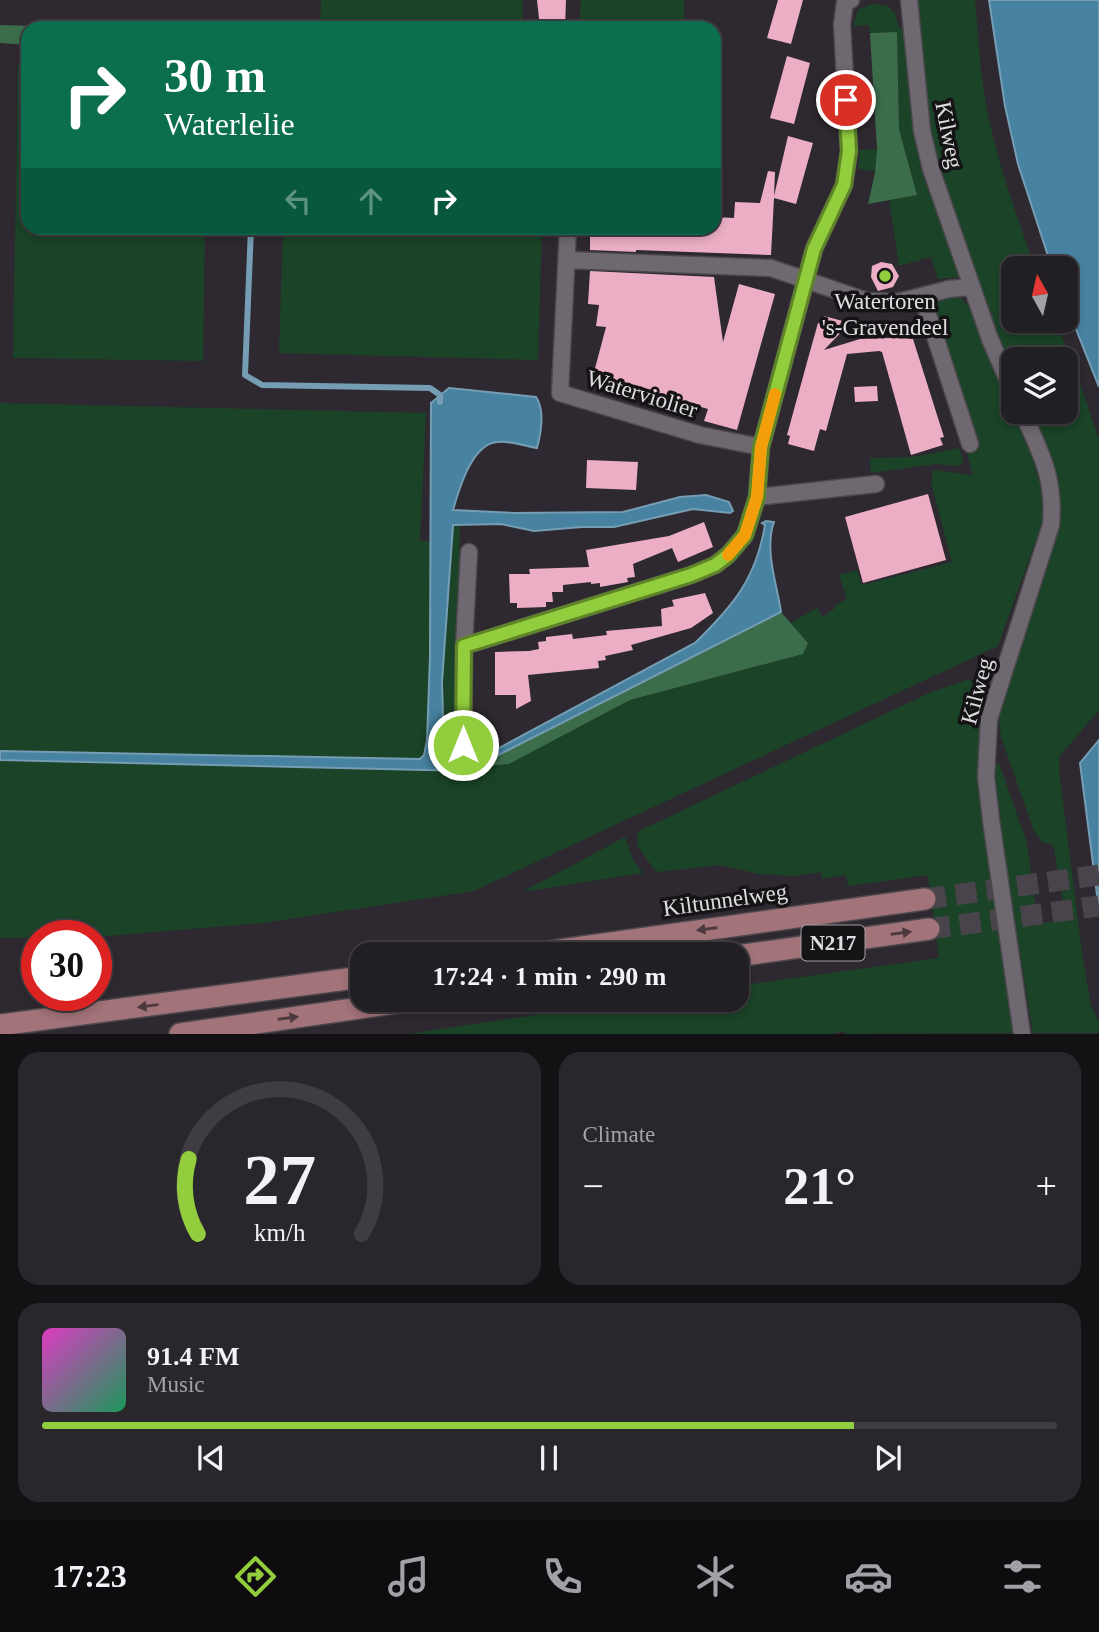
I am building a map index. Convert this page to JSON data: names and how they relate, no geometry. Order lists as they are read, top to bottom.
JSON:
{
  "streets": {
    "main road": ["Kiltunnelweg", "N217"],
    "street": ["Kilweg", "Waterviolier"]
  },
  "places": ["Watertoren 's-Gravendeel"],
  "north": "top",
  "page": {
    "turn": ["30 m", "Waterlelie"],
    "limit": "30",
    "trip": "17:24 · 1 min · 290 m",
    "tile": "Climate",
    "heat": ["−", "21°", "+"],
    "song": ["91.4 FM", "Music"],
    "tabs": "17:23",
    "gauge": ["27", "km/h"]
  }
}
